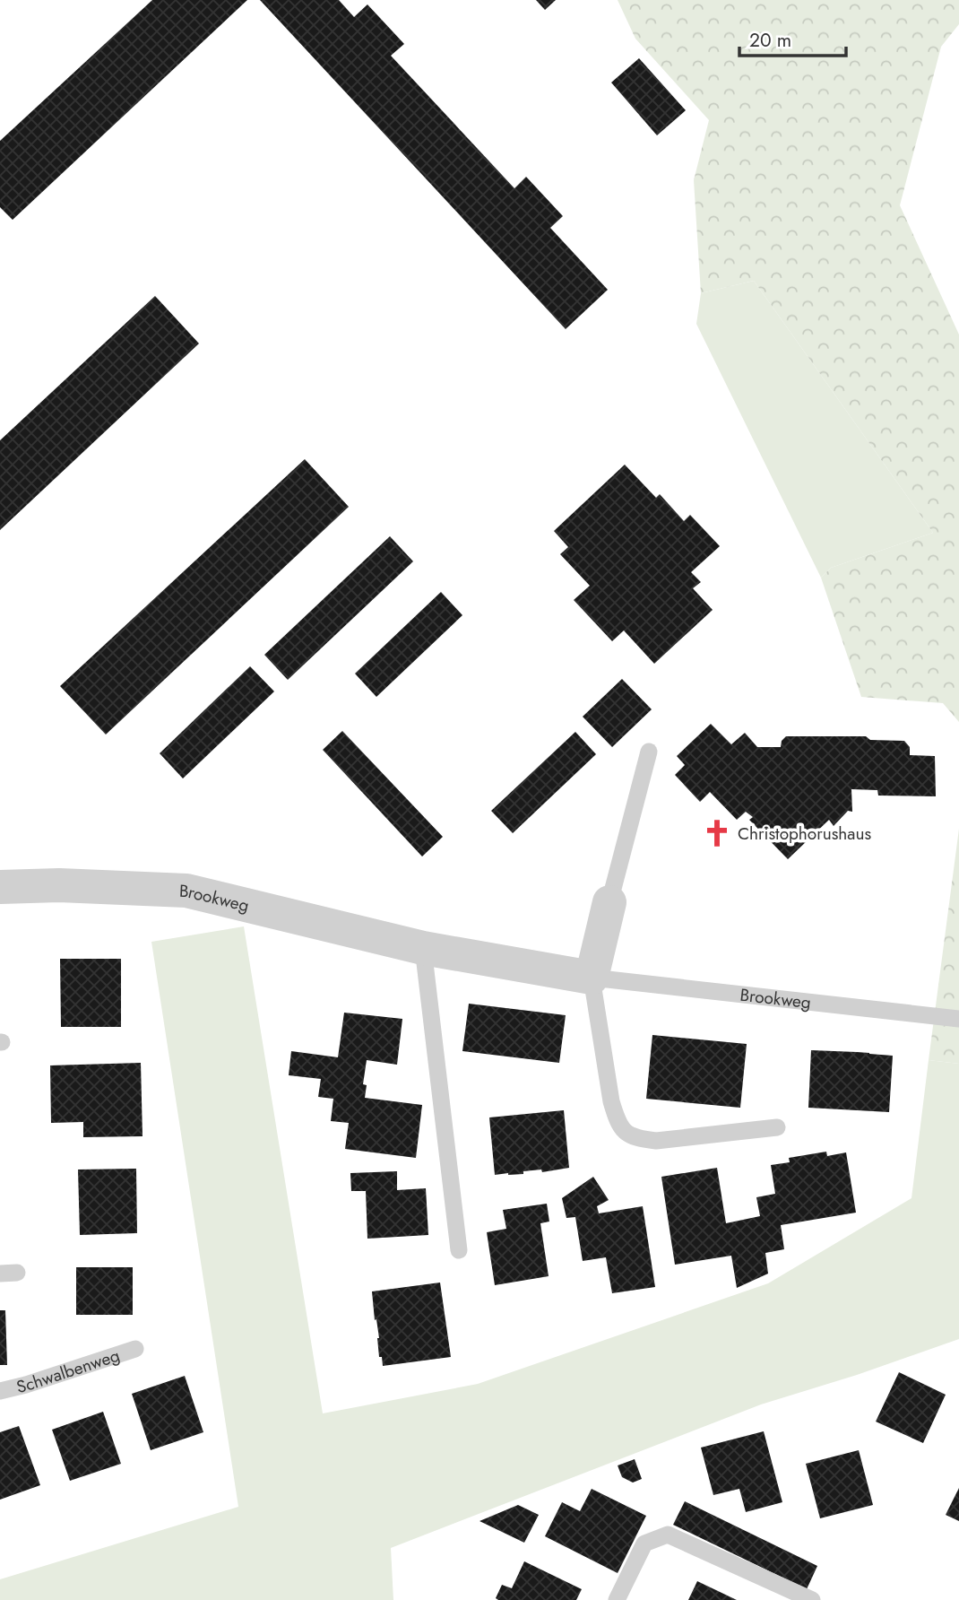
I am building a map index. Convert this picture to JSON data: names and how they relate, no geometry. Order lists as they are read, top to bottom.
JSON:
{
  "streets": {
    "street": ["Brookweg"],
    "lane": ["Schwalbenweg"]
  },
  "places": {
    "church": ["Christophorushaus"]
  },
  "scale_bar": "20 m"
}
